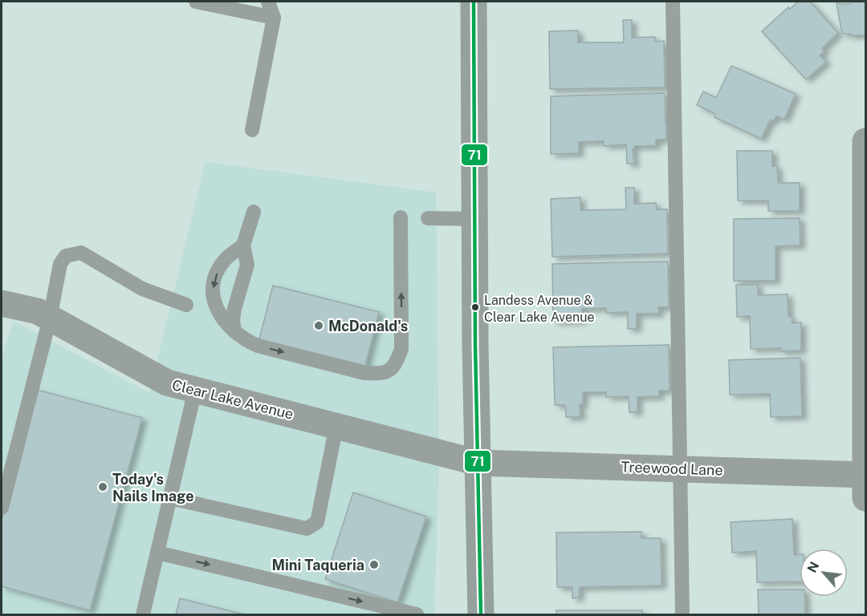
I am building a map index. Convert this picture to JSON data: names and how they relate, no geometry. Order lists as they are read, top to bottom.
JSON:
{
  "streets": {
    "street": ["Clear Lake Avenue", "Treewood Lane"]
  },
  "crossings": [
    ["Clear Lake Avenue", "Treewood Lane"]
  ],
  "places": [
    "Landess Avenue & Clear Lake Avenue",
    "McDonald's",
    "Today's Nails Image",
    "Mini Taqueria"
  ],
  "lines": ["transit line 71"],
  "north": "top left"
}
